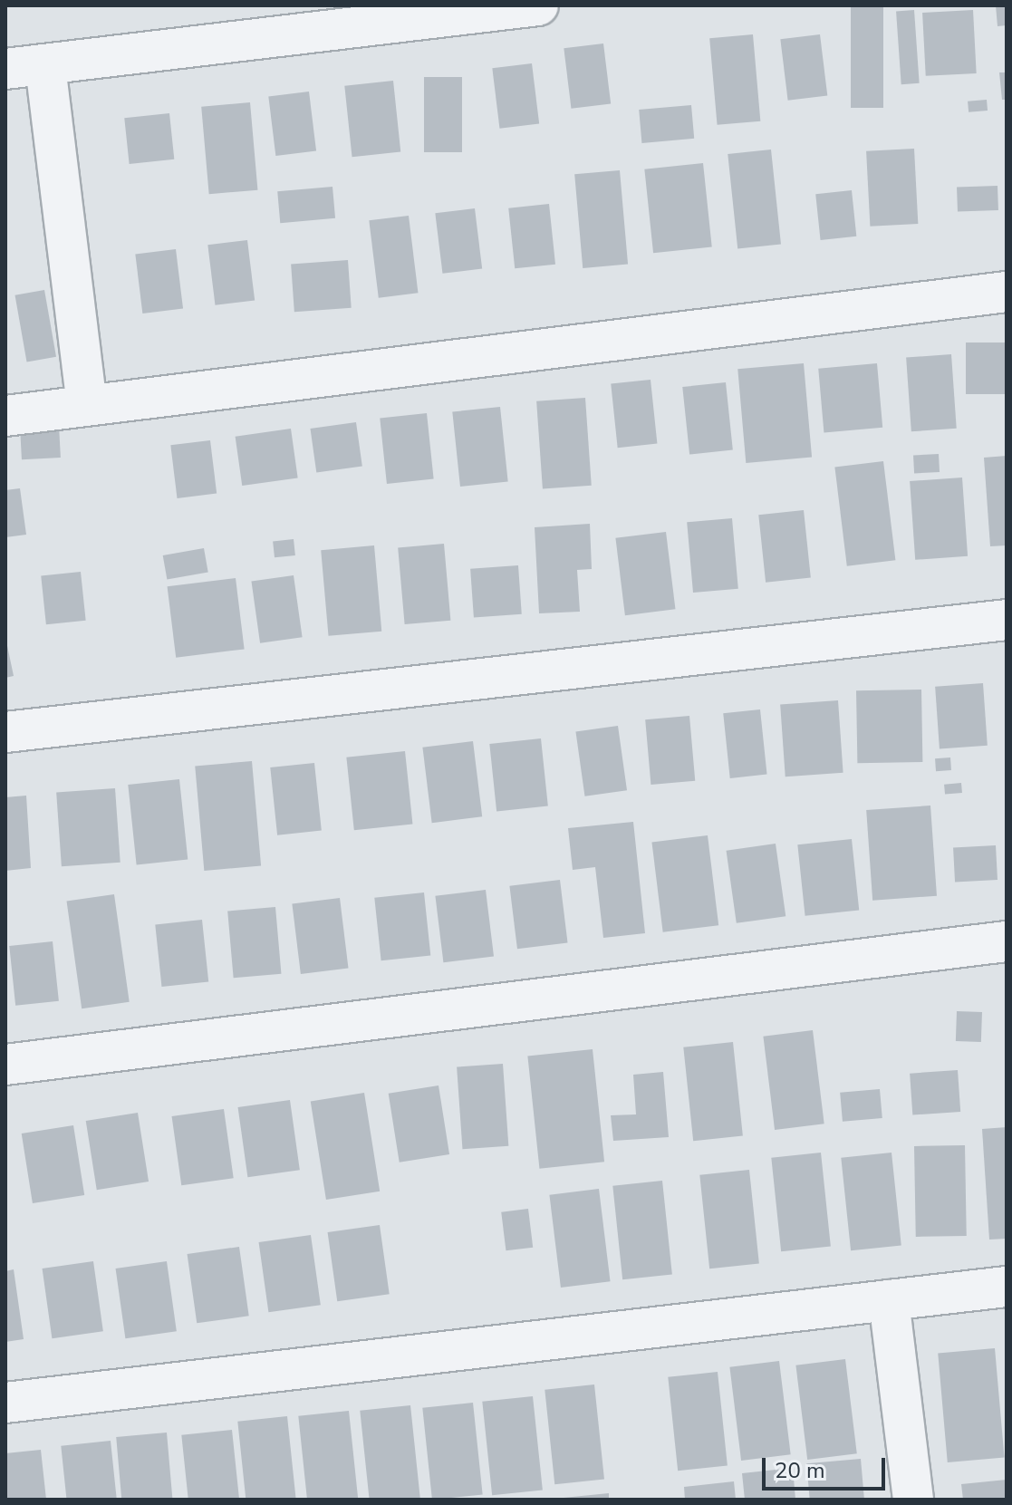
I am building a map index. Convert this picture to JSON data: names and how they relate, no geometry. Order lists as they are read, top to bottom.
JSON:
{
  "scale_bar": "20 m"
}
